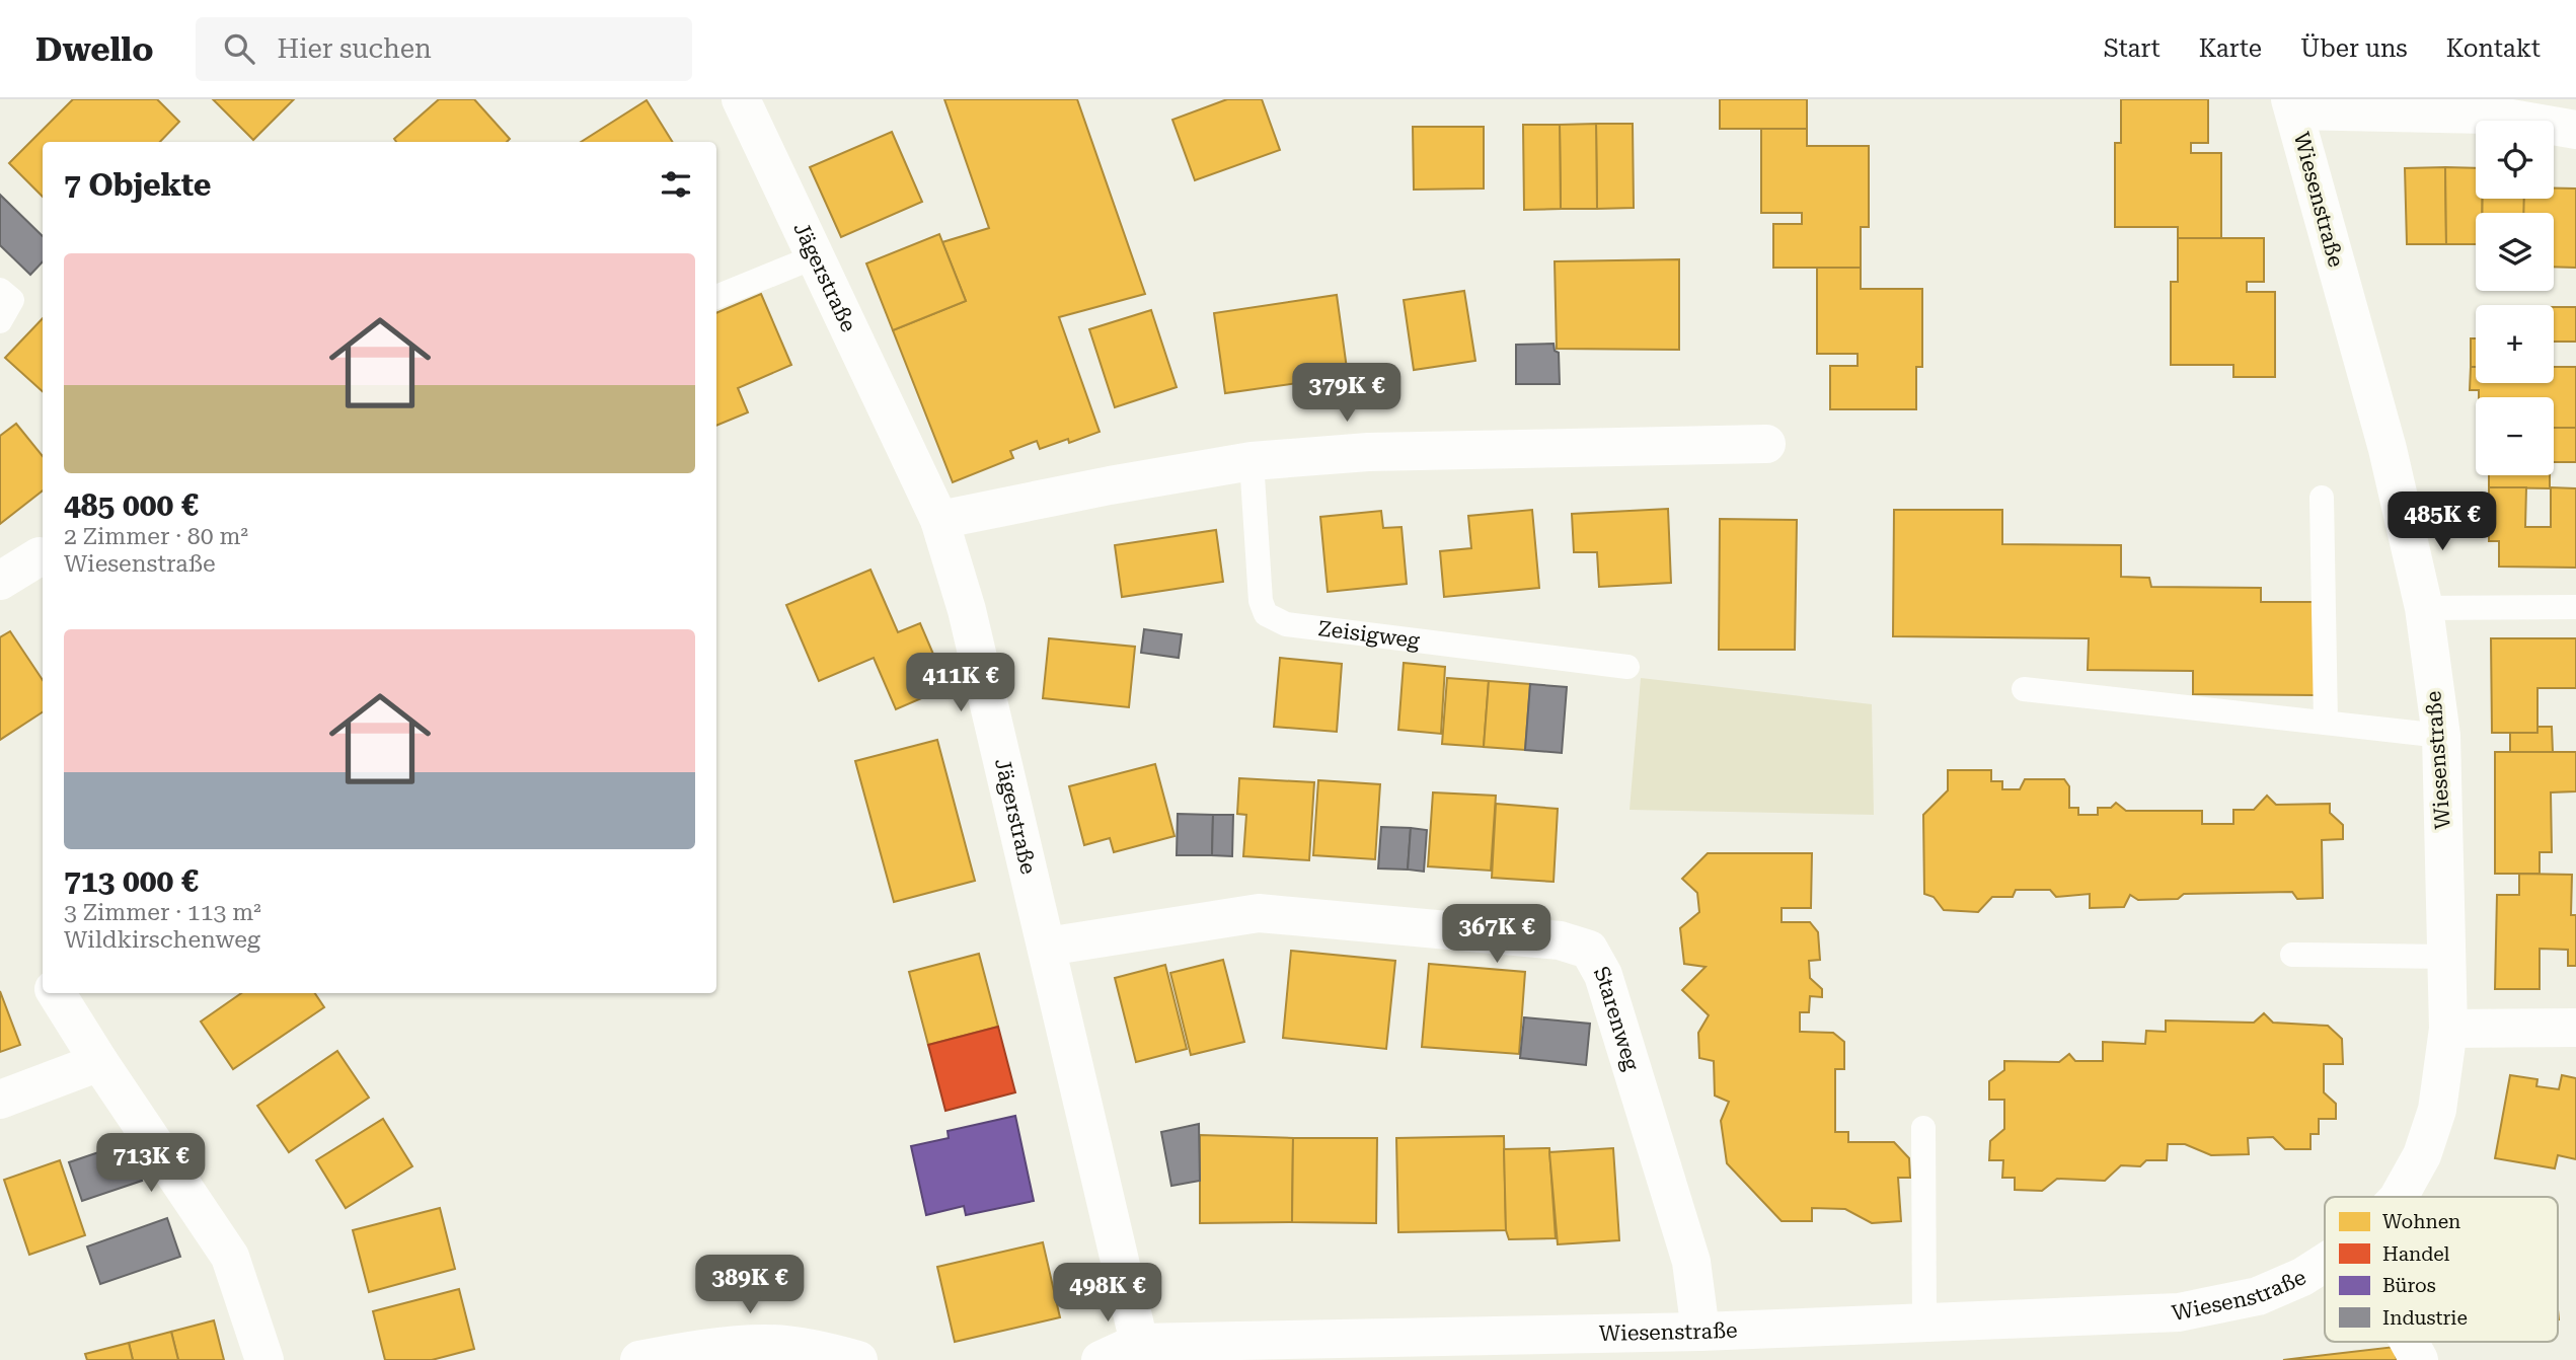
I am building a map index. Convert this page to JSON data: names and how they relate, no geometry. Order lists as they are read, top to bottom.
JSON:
{
  "streets": {
    "street": ["Wiesenstraße", "Jägerstraße", "Starenweg"],
    "lane": ["Zeisigweg"]
  },
  "crossings": [
    ["Wiesenstraße", "Jägerstraße"],
    ["Wiesenstraße", "Starenweg"],
    ["Jägerstraße", "Starenweg"]
  ],
  "legend": [
    "Wohnen",
    "Handel",
    "Büros",
    "Industrie"
  ],
  "page": {
    "header": "Dwello",
    "search": "Hier suchen",
    "nav": [
      "Start",
      "Karte",
      "Über uns",
      "Kontakt"
    ],
    "map_buttons": ["+", "−"],
    "heading": "7 Objekte",
    "list": [
      {
        "name": "485 000 €",
        "note": "2 Zimmer · 80 m² · Wiesenstraße"
      },
      {
        "name": "713 000 €",
        "note": "3 Zimmer · 113 m² · Wildkirschenweg"
      }
    ],
    "price": [
      "379K €",
      "485K €",
      "411K €",
      "367K €",
      "713K €",
      "389K €",
      "498K €"
    ]
  }
}
